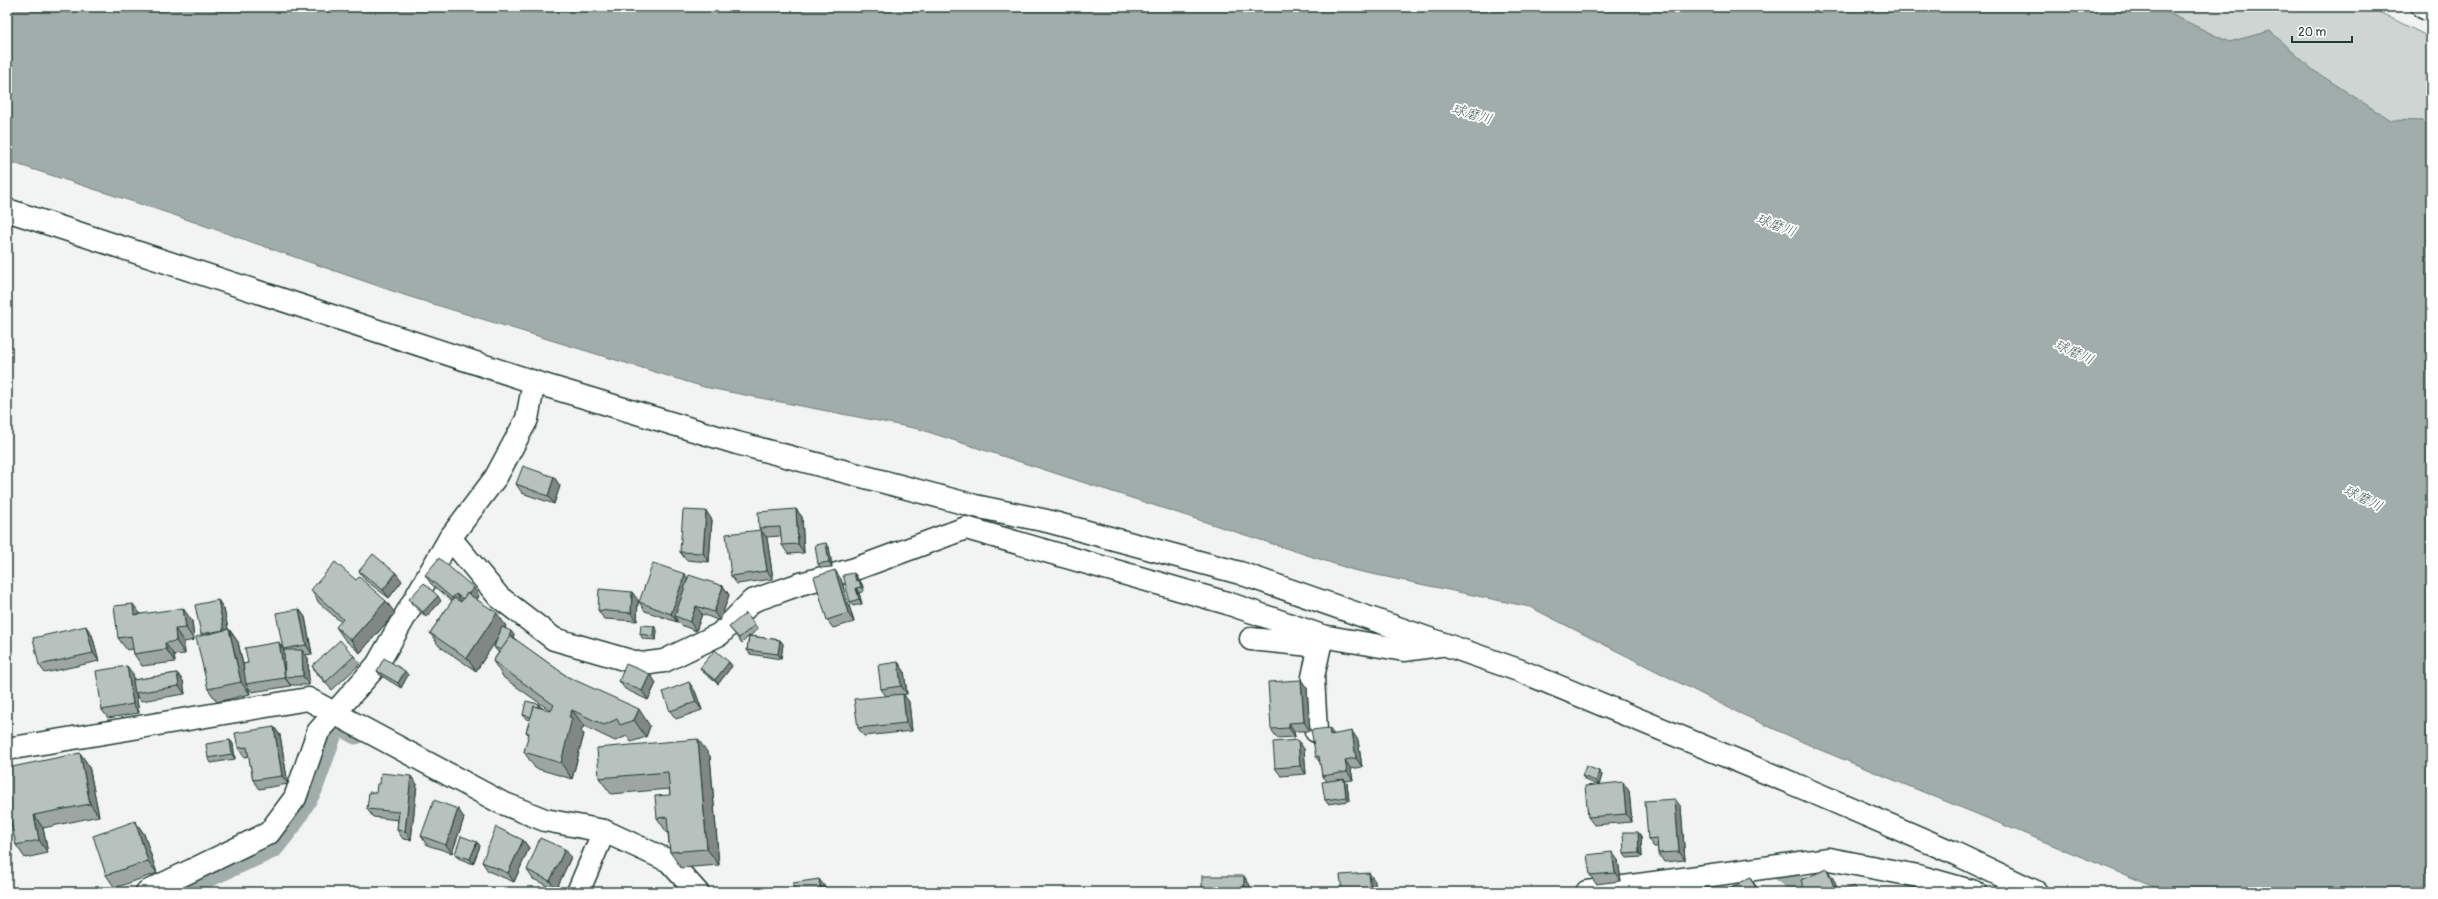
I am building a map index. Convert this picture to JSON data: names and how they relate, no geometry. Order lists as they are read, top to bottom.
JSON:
{
  "water": ["球磨川"],
  "scale_bar": "20 m"
}
